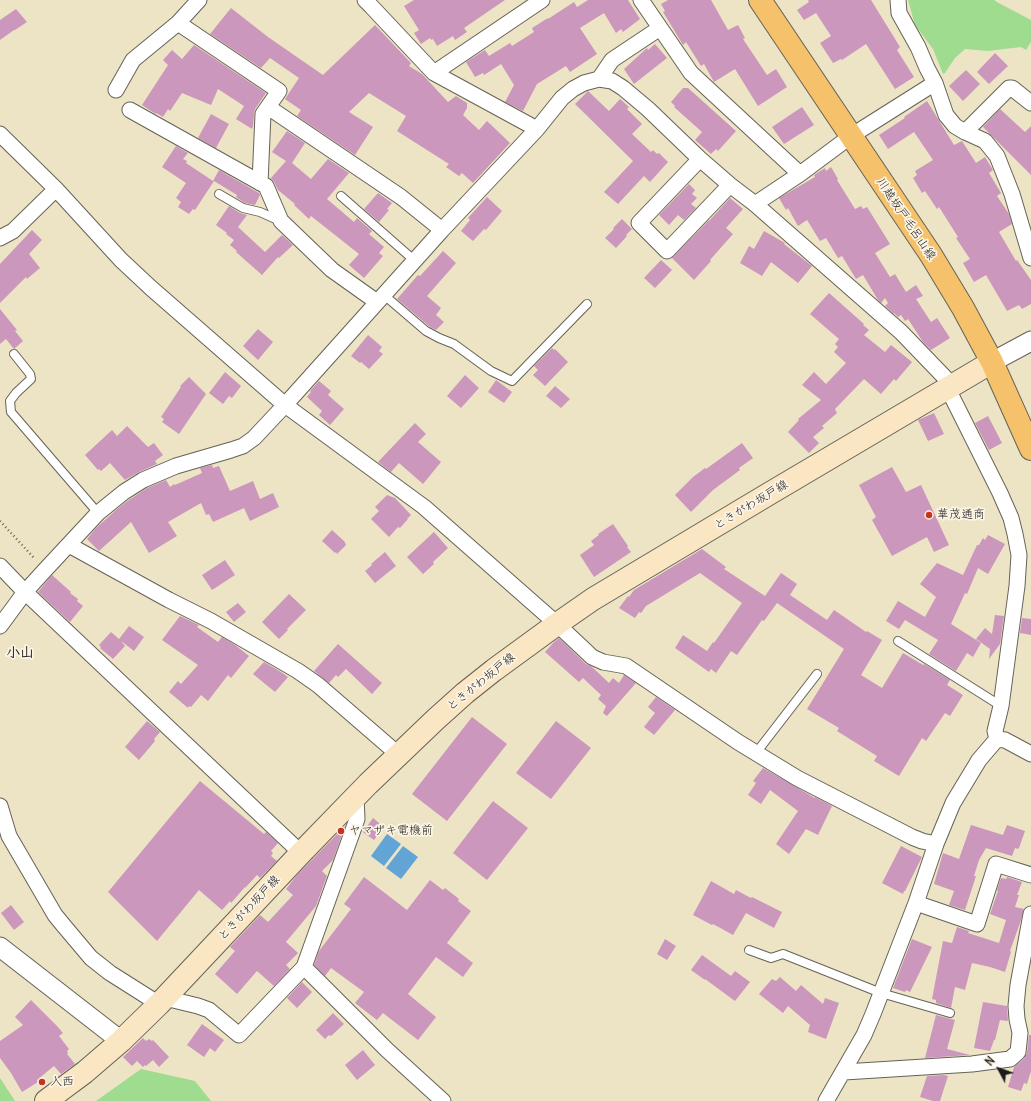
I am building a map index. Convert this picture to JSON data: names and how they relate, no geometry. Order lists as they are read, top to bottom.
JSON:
{
  "streets": {
    "main road": ["川越坂戸毛呂山線", "ときがわ坂戸線"]
  },
  "crossings": [
    ["川越坂戸毛呂山線", "ときがわ坂戸線"]
  ],
  "districts": ["小山"],
  "places": ["華茂通商", "ヤマザキ電機前", "入西"],
  "north": "top left"
}
